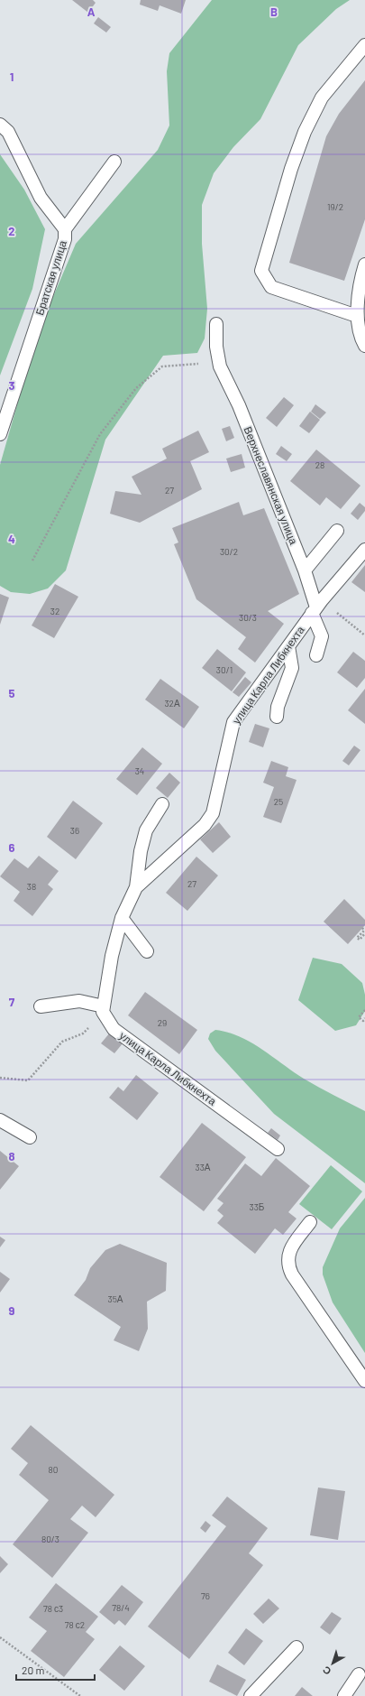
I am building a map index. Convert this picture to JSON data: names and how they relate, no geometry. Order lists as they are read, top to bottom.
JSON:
{
  "streets": {
    "lane": ["Братская улица", "Верхнеславянская улица", "улица Карла Либкнехта"]
  },
  "crossings": [
    ["Верхнеславянская улица", "улица Карла Либкнехта"]
  ],
  "house_numbers": [
    "19/2",
    "28",
    "27",
    "30/2",
    "32",
    "30/3",
    "30/1",
    "32А",
    "34",
    "25",
    "36",
    "27",
    "38",
    "29",
    "33А",
    "33Б",
    "35А",
    "80",
    "80/3",
    "76",
    "78/4",
    "78 с3",
    "78 с2"
  ],
  "scale_bar": "20 m",
  "north": "bottom left",
  "grid": {
    "columns": ["A", "B"],
    "rows": [
      "1",
      "2",
      "3",
      "4",
      "5",
      "6",
      "7",
      "8",
      "9"
    ]
  }
}
